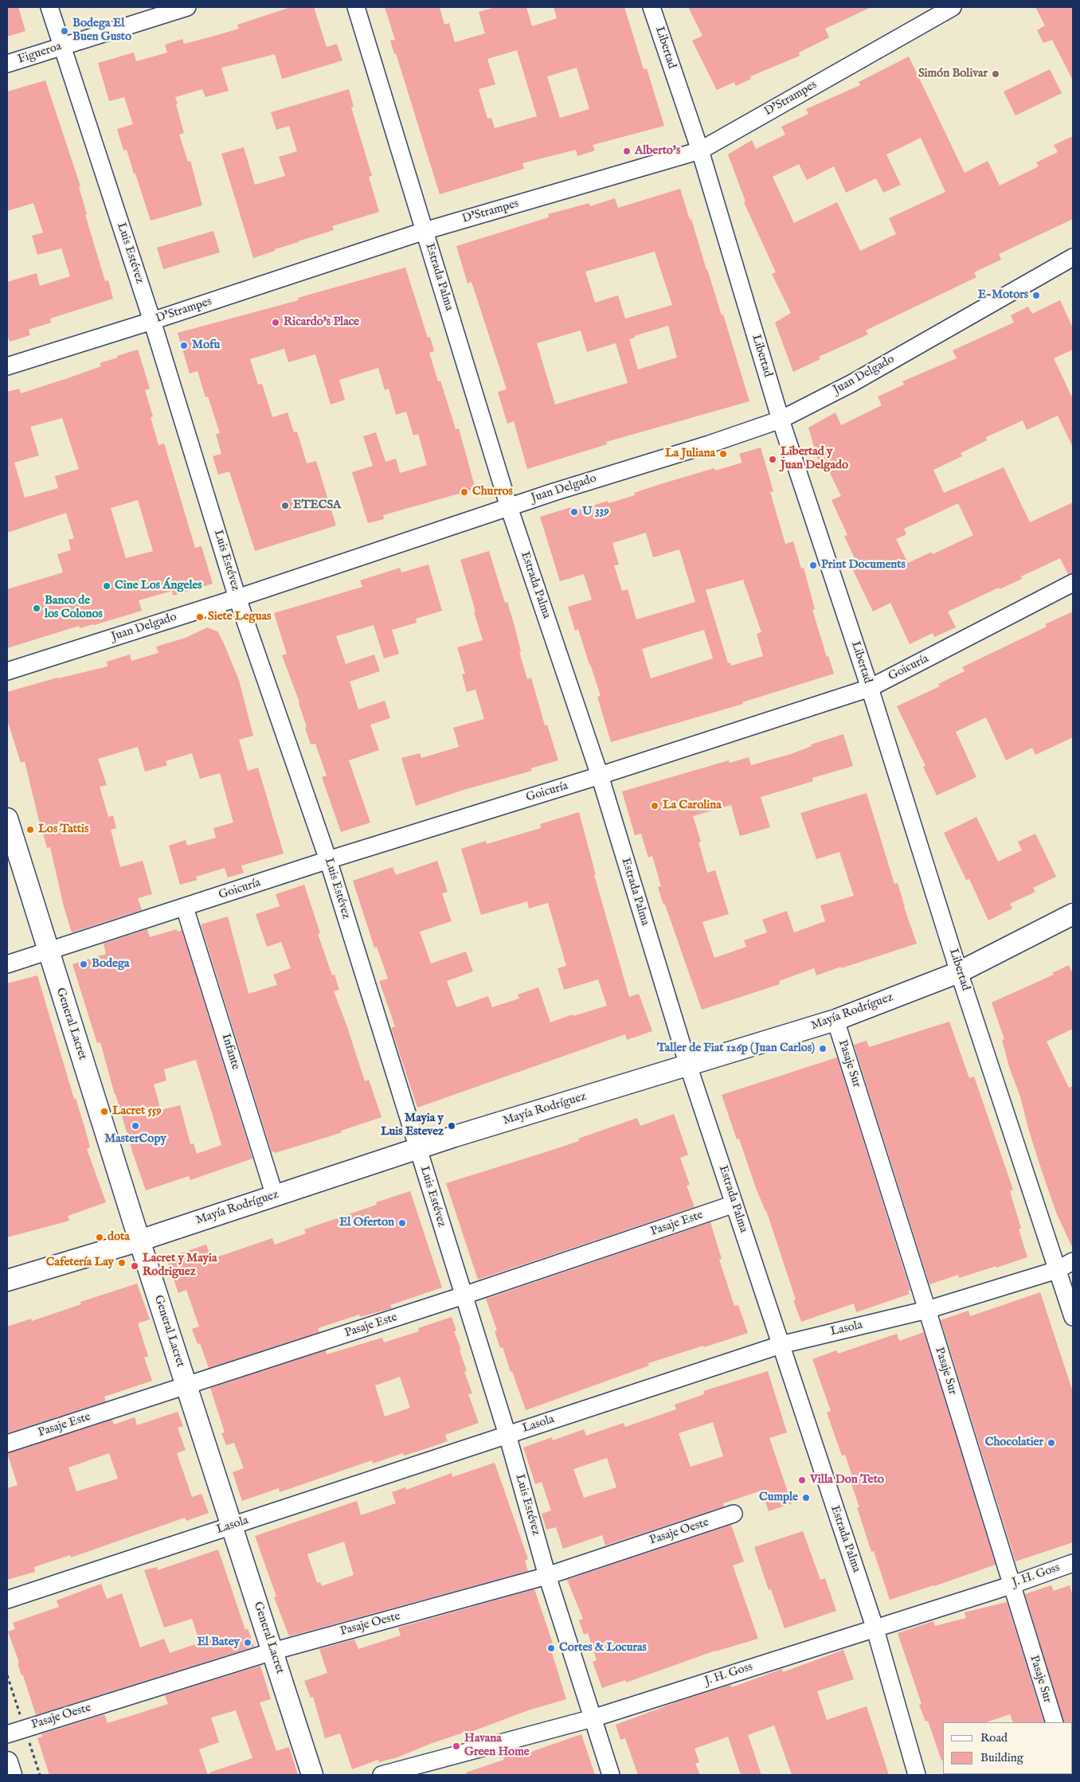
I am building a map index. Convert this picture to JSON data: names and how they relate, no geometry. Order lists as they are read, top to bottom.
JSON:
{
  "streets": {
    "main road": ["Mayía Rodríguez", "General Lacret"],
    "street": [
      "Libertad",
      "Figueroa",
      "D'Strampes",
      "Luis Estévez",
      "Estrada Palma",
      "Juan Delgado",
      "Goicuría",
      "Infante",
      "Pasaje Sur",
      "Pasaje Este",
      "Lasola",
      "Pasaje Oeste",
      "J. H. Goss"
    ]
  },
  "crossings": [
    ["Libertad", "D'Strampes"],
    ["Libertad", "Juan Delgado"],
    ["Libertad", "Goicuría"],
    ["Libertad", "Mayía Rodríguez"],
    ["Libertad", "Lasola"],
    ["Figueroa", "Luis Estévez"],
    ["D'Strampes", "Luis Estévez"],
    ["D'Strampes", "Estrada Palma"],
    ["Luis Estévez", "Juan Delgado"],
    ["Luis Estévez", "Goicuría"],
    ["Luis Estévez", "Mayía Rodríguez"],
    ["Luis Estévez", "Pasaje Este"],
    ["Luis Estévez", "Lasola"],
    ["Luis Estévez", "Pasaje Oeste"],
    ["Luis Estévez", "J. H. Goss"],
    ["Estrada Palma", "Juan Delgado"],
    ["Estrada Palma", "Goicuría"],
    ["Estrada Palma", "Mayía Rodríguez"],
    ["Estrada Palma", "Pasaje Este"],
    ["Estrada Palma", "Lasola"],
    ["Estrada Palma", "J. H. Goss"],
    ["Goicuría", "General Lacret"],
    ["Goicuría", "Infante"],
    ["Mayía Rodríguez", "General Lacret"],
    ["Mayía Rodríguez", "Infante"],
    ["Mayía Rodríguez", "Pasaje Sur"],
    ["General Lacret", "Pasaje Este"],
    ["General Lacret", "Lasola"],
    ["General Lacret", "Pasaje Oeste"],
    ["Pasaje Sur", "Lasola"],
    ["Pasaje Sur", "J. H. Goss"]
  ],
  "places": [
    "Bodega El Buen Gusto",
    "Simón Bolivar",
    "Alberto's",
    "E-Motors",
    "Ricardo's Place",
    "Mofu",
    "La Juliana",
    "Libertad y Juan Delgado",
    "Churros",
    "ETECSA",
    "U 339",
    "Print Documents",
    "Cine Los Ángeles",
    "Banco de los Colonos",
    "Siete Leguas",
    "La Carolina",
    "Los Tattis",
    "Bodega",
    "Taller de Fiat 126p (Juan Carlos)",
    "Lacret 559",
    "MasterCopy",
    "Mayia y Luis Estevez",
    "El Oferton",
    "dota",
    "Cafetería Lay",
    "Lacret y Mayia Rodriguez",
    "Chocolatier",
    "Villa Don Teto",
    "Cumple",
    "El Batey",
    "Cortes & Locuras",
    "Havana Green Home"
  ],
  "legend": ["Road", "Building"]
}
